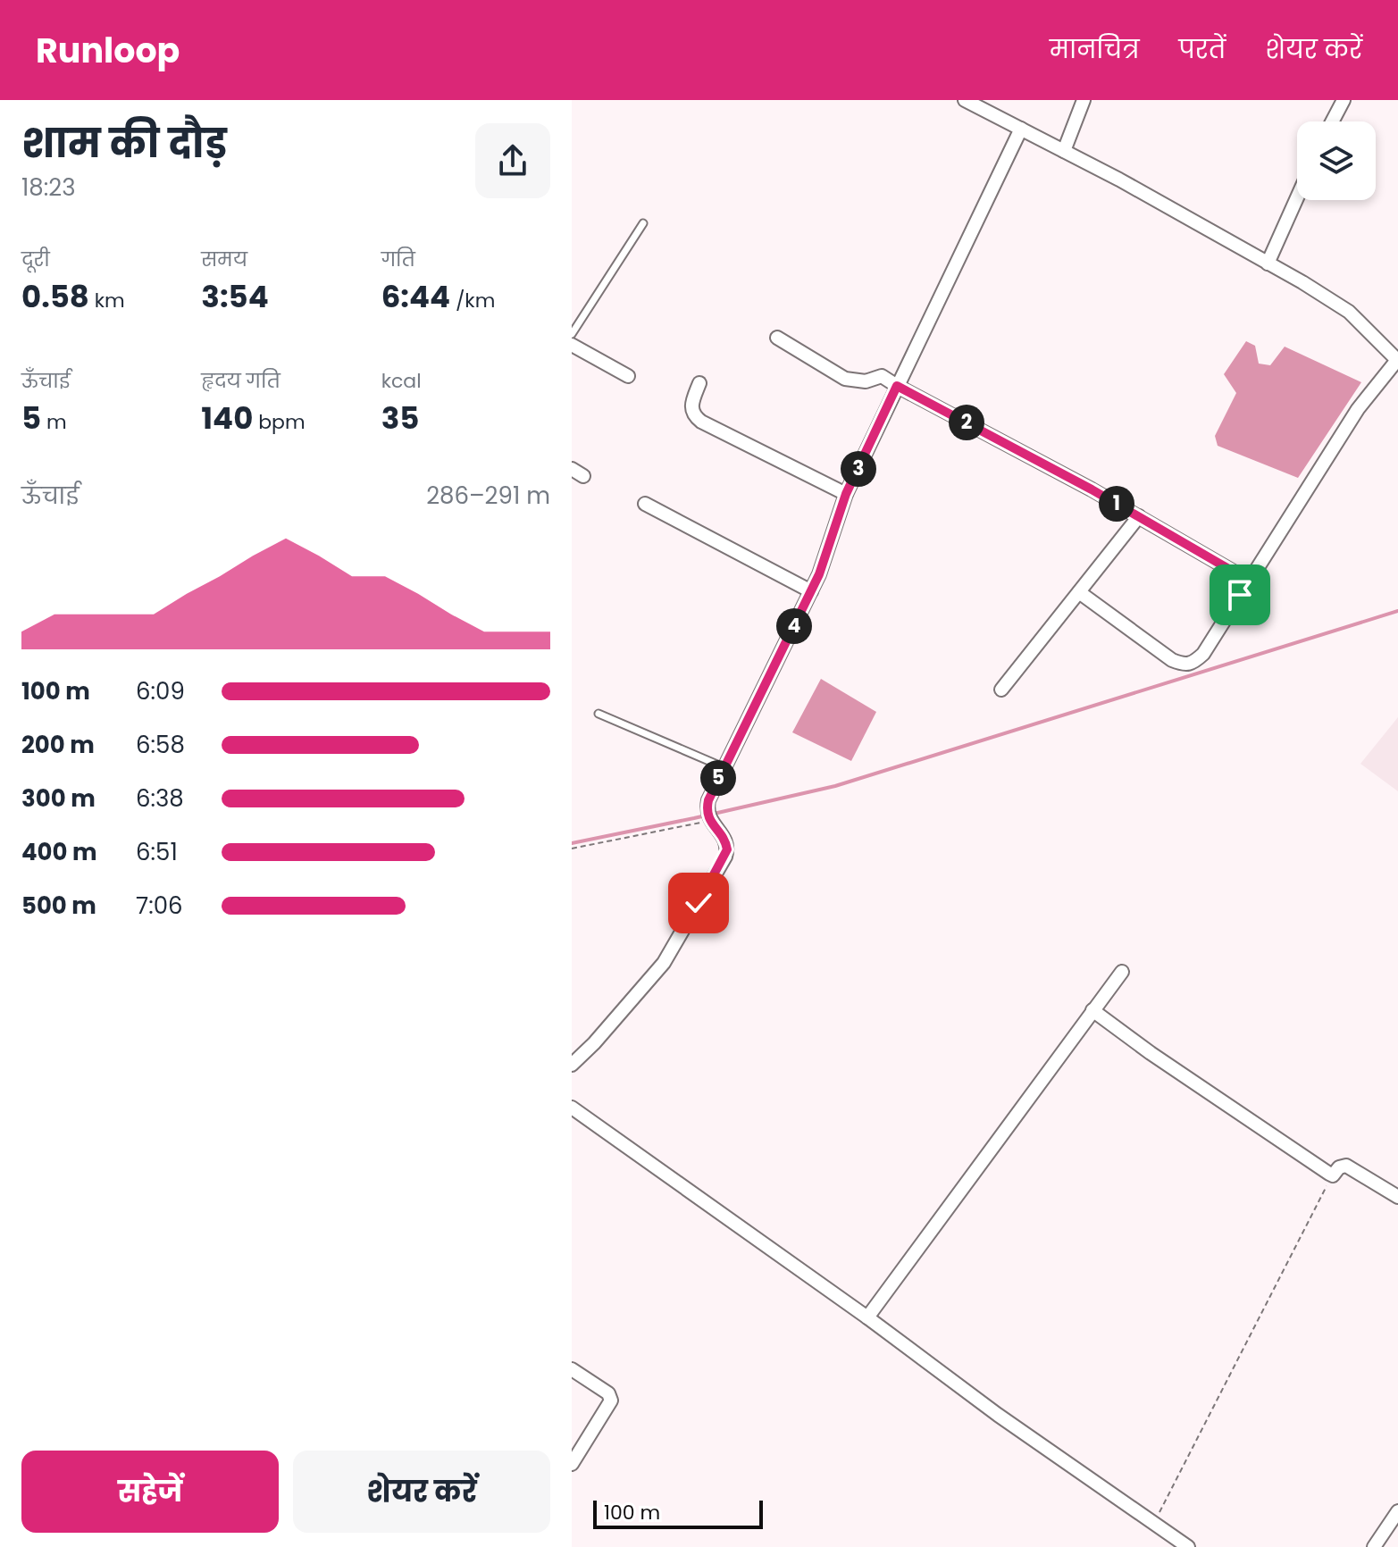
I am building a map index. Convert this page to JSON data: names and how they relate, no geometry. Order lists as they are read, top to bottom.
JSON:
{
  "scale_bar": "100 m",
  "page": {
    "header": "Runloop",
    "nav": ["मानचित्र", "परतें", "शेयर करें"],
    "heading": ["शाम की दौड़", "18:23"],
    "stats": [
      ["दूरी", "0.58 km"],
      ["समय", "3:54"],
      ["गति", "6:44 /km"],
      ["ऊँचाई", "5 m"],
      ["हृदय गति", "140 bpm"],
      ["kcal", "35"]
    ],
    "pins": [
      "2",
      "3",
      "1",
      "4",
      "5"
    ],
    "chart": ["ऊँचाई", "286–291 m"],
    "list": [
      {
        "name": "100 m",
        "note": "6:09"
      },
      {
        "name": "200 m",
        "note": "6:58"
      },
      {
        "name": "300 m",
        "note": "6:38"
      },
      {
        "name": "400 m",
        "note": "6:51"
      },
      {
        "name": "500 m",
        "note": "7:06"
      }
    ],
    "buttons": ["सहेजें", "शेयर करें"],
    "scale": "100 m"
  }
}
